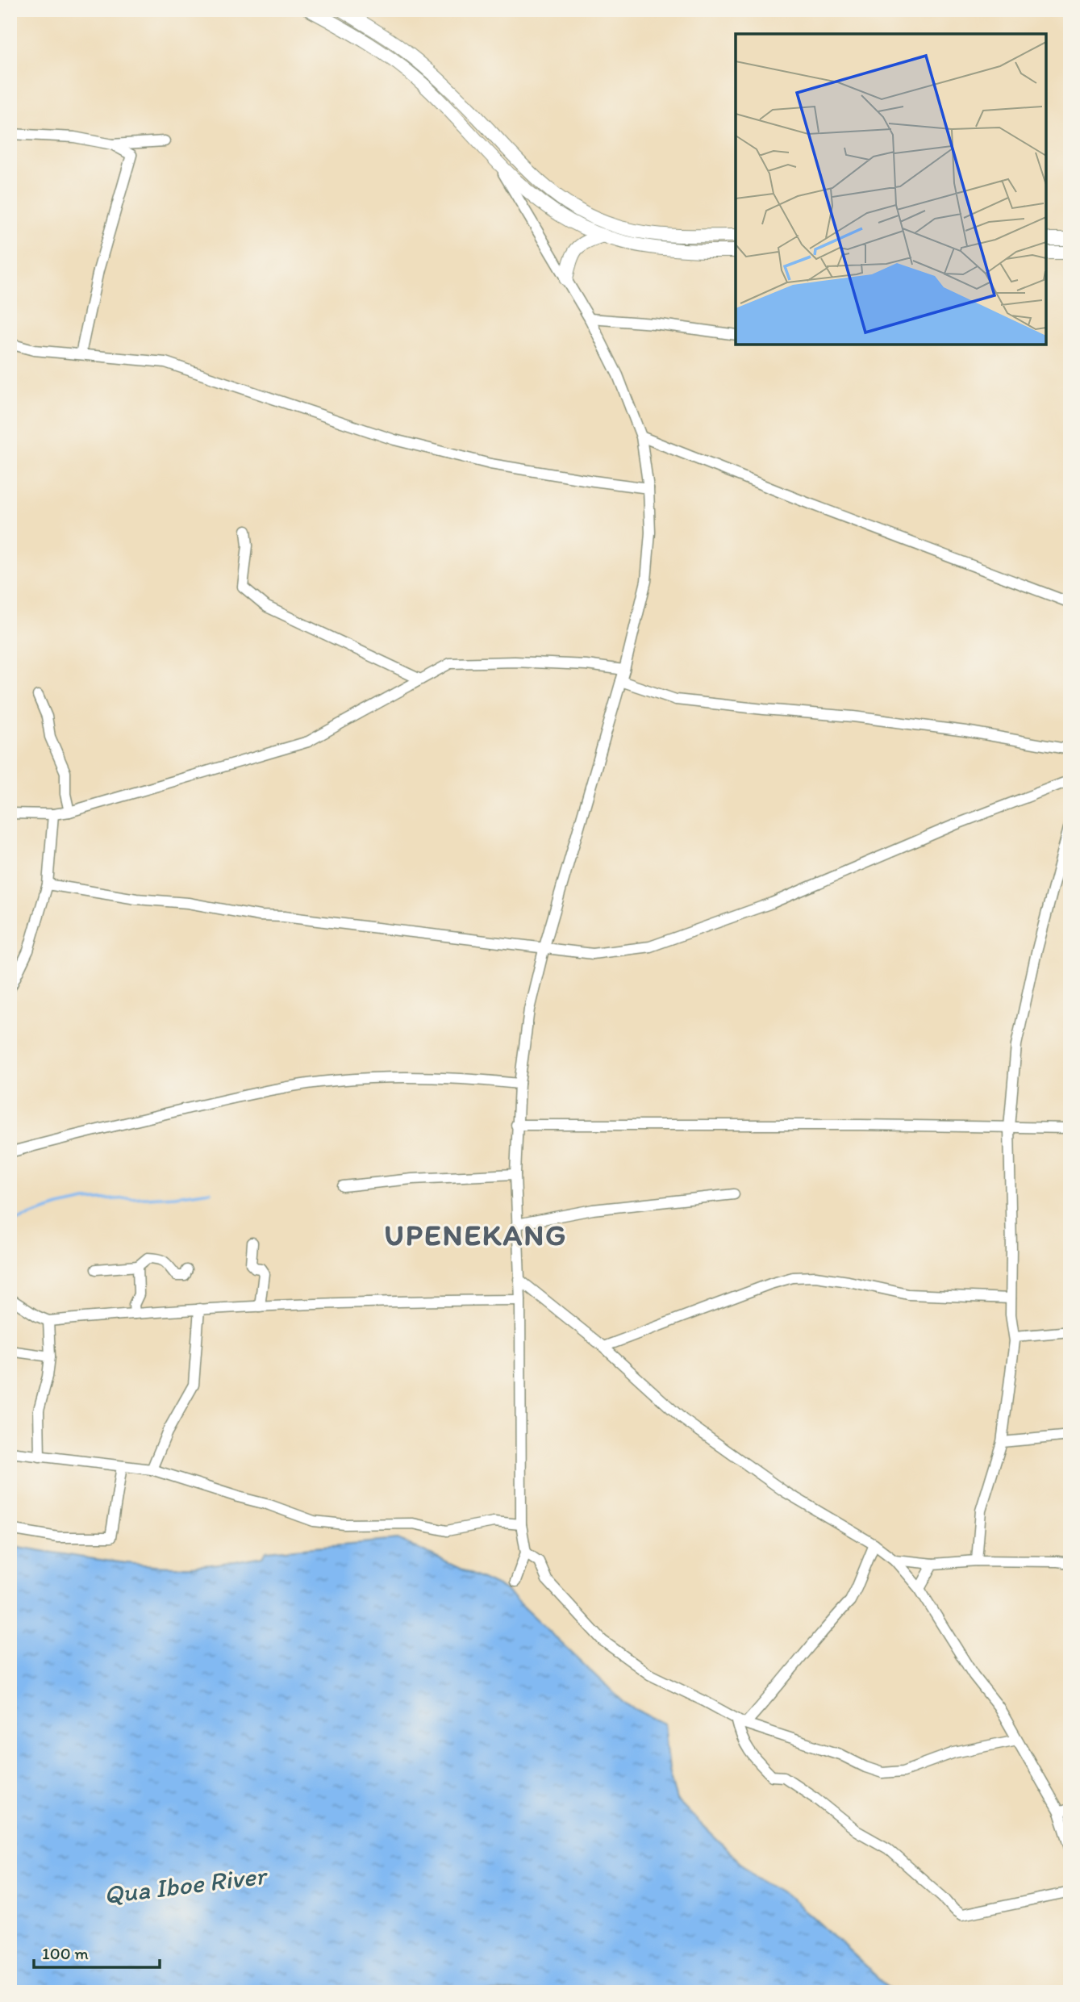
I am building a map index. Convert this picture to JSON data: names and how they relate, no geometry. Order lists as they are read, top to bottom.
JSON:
{
  "districts": ["UPENEKANG"],
  "water": ["Qua Iboe River"],
  "scale_bar": "100 m"
}
